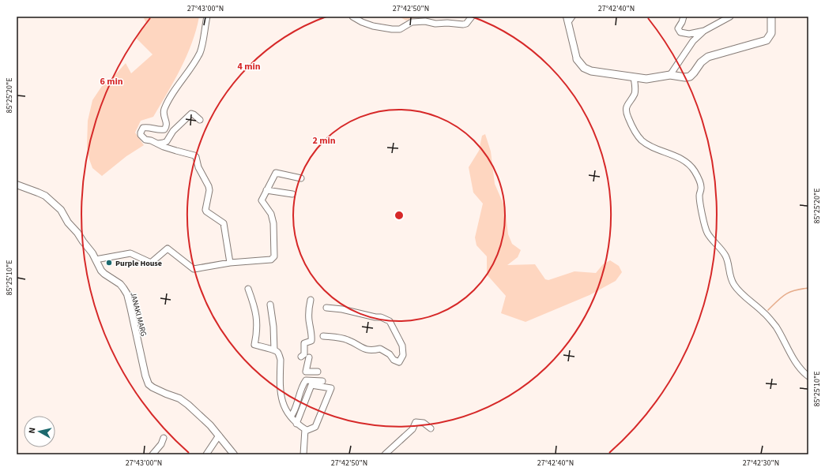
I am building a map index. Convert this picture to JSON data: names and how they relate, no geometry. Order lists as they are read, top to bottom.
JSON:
{
  "streets": {
    "street": ["JANAKI MARG"]
  },
  "places": ["Purple House"],
  "north": "left",
  "coordinates": [
    "27°43'00\"N",
    "27°42'50\"N",
    "27°42'40\"N",
    "85°25'20\"E",
    "85°25'10\"E",
    "27°42'30\"N"
  ],
  "rings": ["4 min", "6 min", "2 min"]
}
